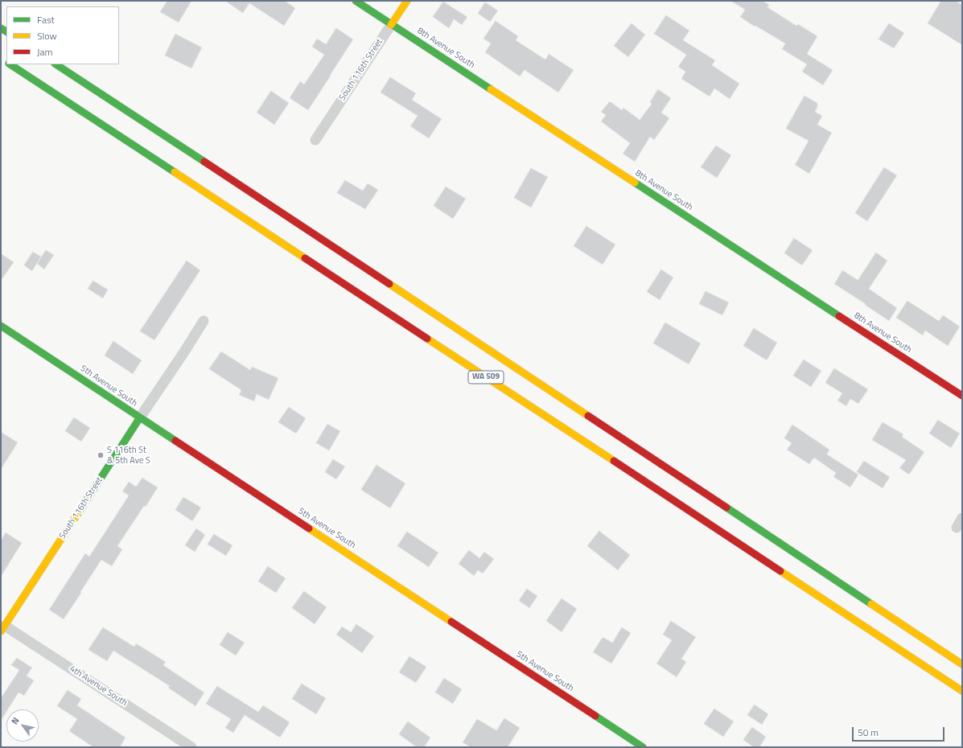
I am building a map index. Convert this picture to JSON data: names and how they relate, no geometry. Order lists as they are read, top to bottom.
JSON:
{
  "streets": {
    "main road": [
      "8th Avenue South",
      "South 116th Street",
      "WA 509",
      "5th Avenue South"
    ],
    "street": ["4th Avenue South"]
  },
  "crossings": [
    ["8th Avenue South", "South 116th Street"],
    ["South 116th Street", "5th Avenue South"],
    ["South 116th Street", "4th Avenue South"]
  ],
  "places": ["S 116th St & 5th Ave S"],
  "legend": ["Fast", "Slow", "Jam"],
  "scale_bar": "50 m",
  "north": "top left"
}
